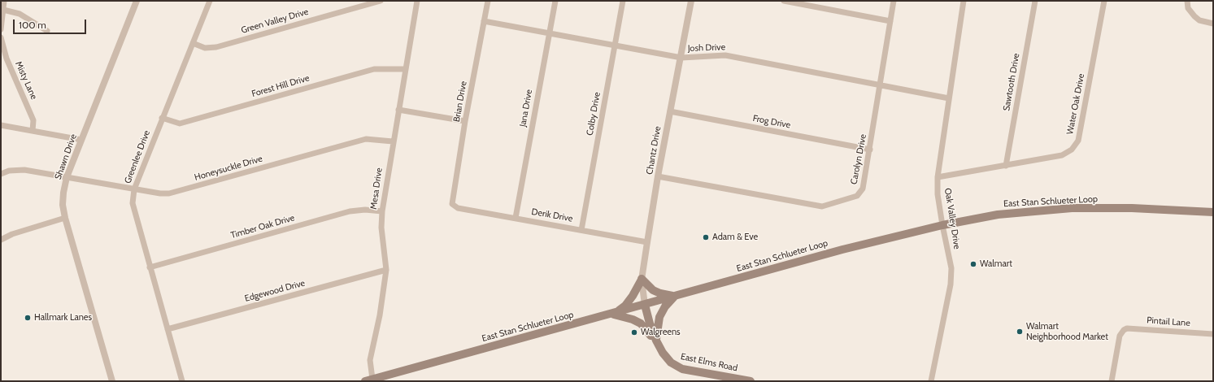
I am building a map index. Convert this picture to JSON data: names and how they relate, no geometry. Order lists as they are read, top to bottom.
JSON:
{
  "streets": {
    "main road": ["East Stan Schlueter Loop", "East Elms Road"],
    "street": [
      "Green Valley Drive",
      "Josh Drive",
      "Misty Lane",
      "Sawtooth Drive",
      "Forest Hill Drive",
      "Brian Drive",
      "Water Oak Drive",
      "Jana Drive",
      "Colby Drive",
      "Frog Drive",
      "Chantz Drive",
      "Shawn Drive",
      "Greenlee Drive",
      "Carolyn Drive",
      "Honeysuckle Drive",
      "Mesa Drive",
      "Derik Drive",
      "Oak Valley Drive",
      "Timber Oak Drive",
      "Edgewood Drive",
      "Pintail Lane"
    ]
  },
  "crossings": [
    ["Green Valley Drive", "Greenlee Drive"],
    ["Josh Drive", "Brian Drive"],
    ["Josh Drive", "Jana Drive"],
    ["Josh Drive", "Colby Drive"],
    ["Josh Drive", "Chantz Drive"],
    ["Josh Drive", "Carolyn Drive"],
    ["Josh Drive", "Oak Valley Drive"],
    ["Sawtooth Drive", "Water Oak Drive"],
    ["Forest Hill Drive", "Greenlee Drive"],
    ["Forest Hill Drive", "Mesa Drive"],
    ["Brian Drive", "Derik Drive"],
    ["Water Oak Drive", "Oak Valley Drive"],
    ["Jana Drive", "Derik Drive"],
    ["Colby Drive", "Derik Drive"],
    ["Frog Drive", "Chantz Drive"],
    ["Frog Drive", "Carolyn Drive"],
    ["Chantz Drive", "Carolyn Drive"],
    ["Chantz Drive", "East Stan Schlueter Loop"],
    ["Chantz Drive", "Derik Drive"],
    ["Chantz Drive", "East Elms Road"],
    ["Shawn Drive", "Honeysuckle Drive"],
    ["Greenlee Drive", "Honeysuckle Drive"],
    ["Greenlee Drive", "Timber Oak Drive"],
    ["Greenlee Drive", "Edgewood Drive"],
    ["Honeysuckle Drive", "Mesa Drive"],
    ["Mesa Drive", "East Stan Schlueter Loop"],
    ["Mesa Drive", "Timber Oak Drive"],
    ["Mesa Drive", "Edgewood Drive"],
    ["East Stan Schlueter Loop", "Oak Valley Drive"],
    ["East Stan Schlueter Loop", "East Elms Road"]
  ],
  "places": [
    "Adam & Eve",
    "Walmart",
    "Hallmark Lanes",
    "Walmart Neighborhood Market",
    "Walgreens"
  ],
  "scale_bar": "100 m"
}
